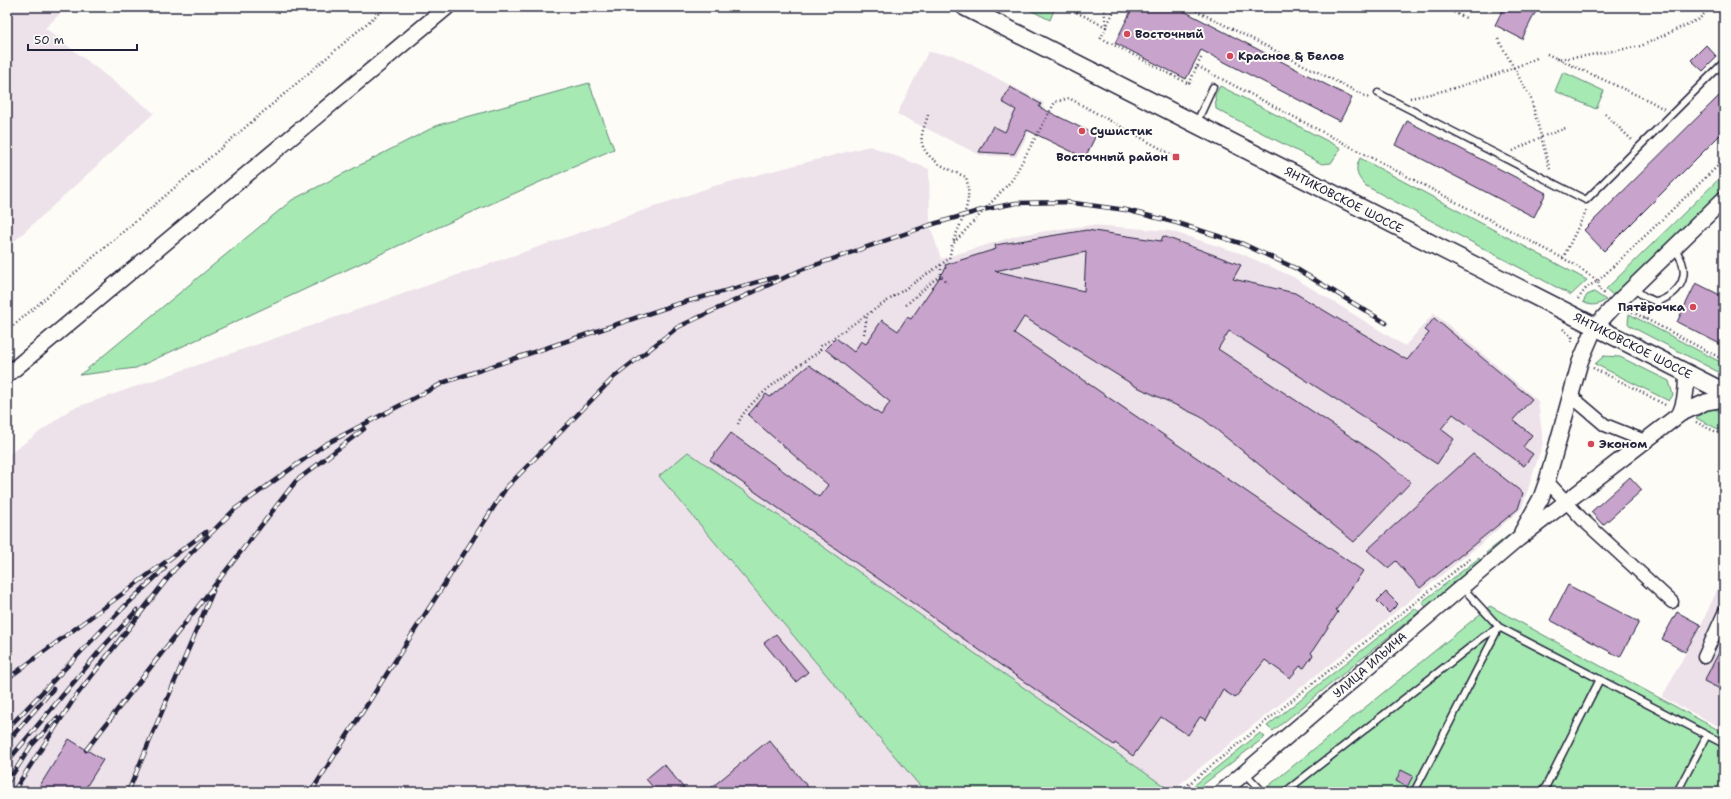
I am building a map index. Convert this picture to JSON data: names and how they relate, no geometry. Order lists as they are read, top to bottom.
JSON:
{
  "streets": {
    "main road": ["ЯНТИКОВСКОЕ ШОССЕ"],
    "street": ["УЛИЦА ИЛЬИЧА"]
  },
  "crossings": [
    ["ЯНТИКОВСКОЕ ШОССЕ", "УЛИЦА ИЛЬИЧА"]
  ],
  "places": {
    "other": [
      "Восточный",
      "Красное & Белое",
      "Сушистик",
      "Пятёрочка",
      "Эконом"
    ],
    "transit": ["Восточный район"]
  },
  "scale_bar": "50 m"
}
